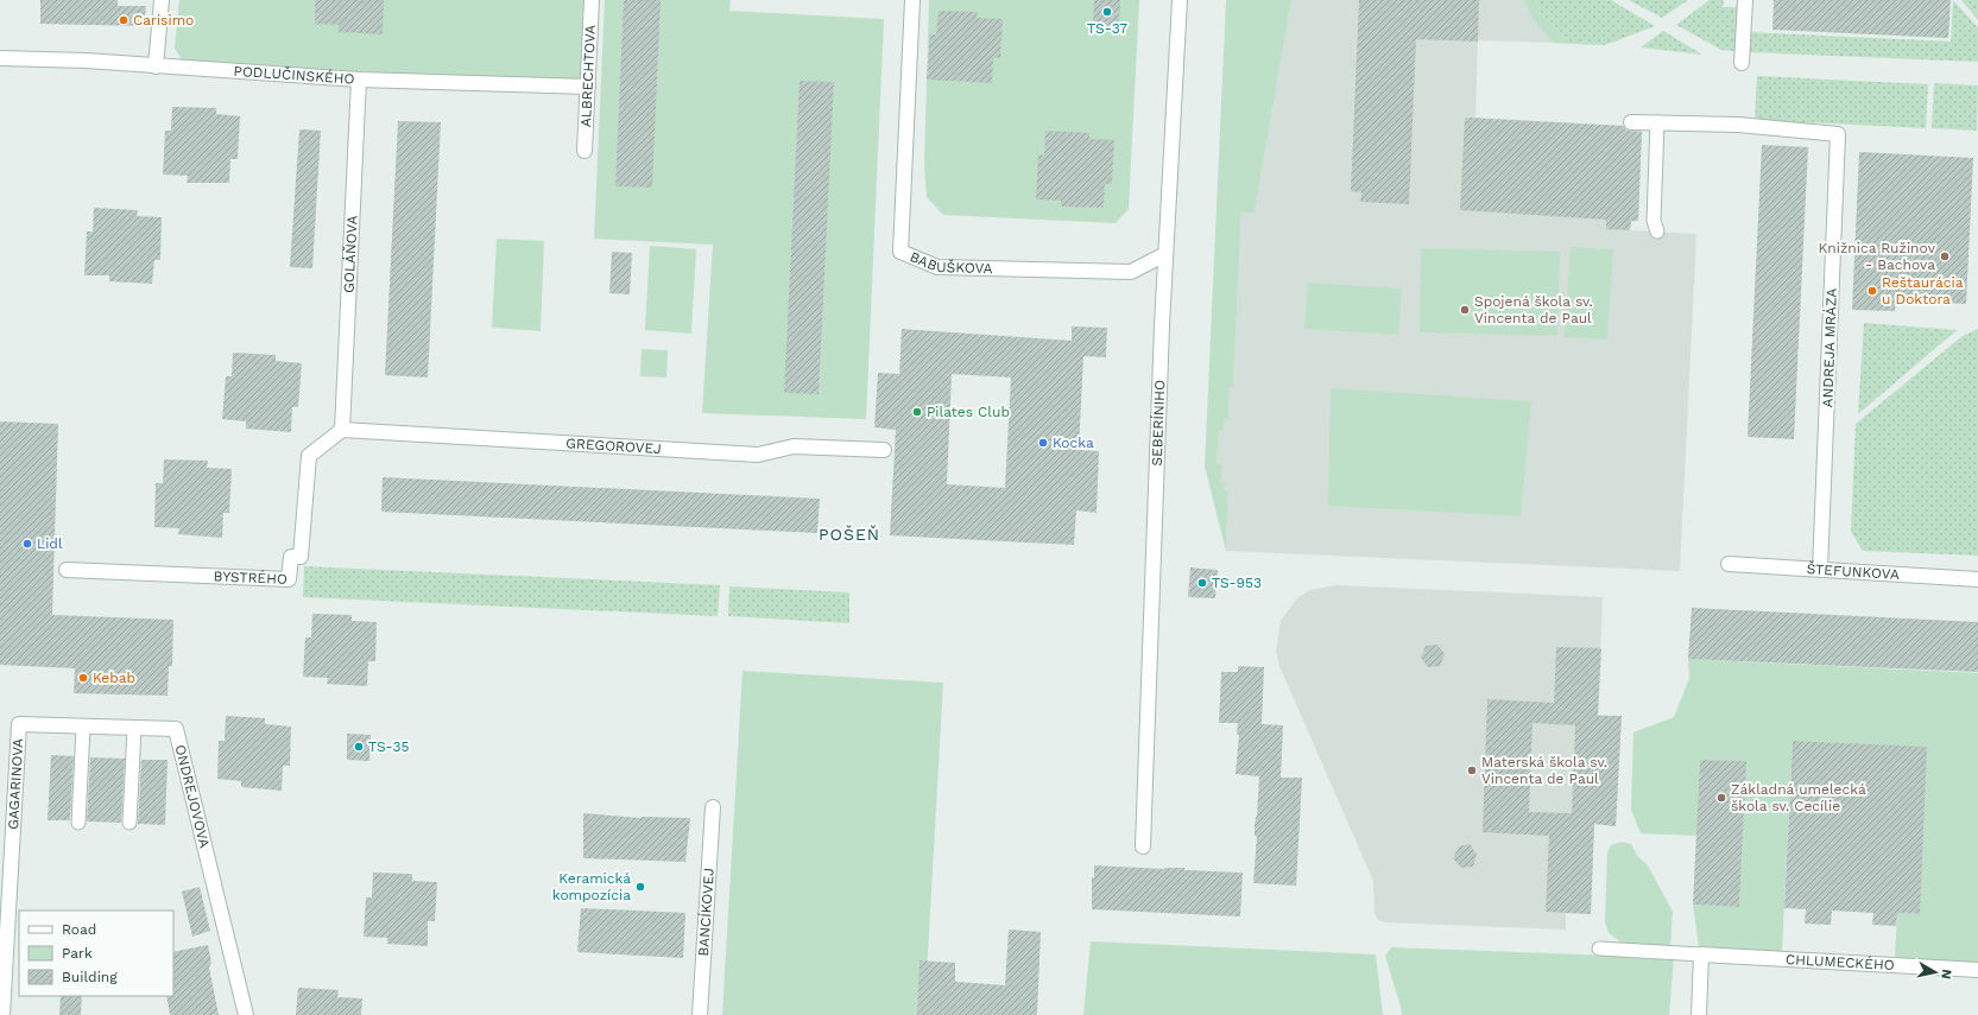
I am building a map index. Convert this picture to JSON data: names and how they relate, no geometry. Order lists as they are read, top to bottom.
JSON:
{
  "streets": {
    "street": [
      "PODLUČINSKÉHO",
      "ALBRECHTOVA",
      "GOLÁŇOVA",
      "BABUŠKOVA",
      "ANDREJA MRÁZA",
      "SEBERÍNIHO",
      "GREGOROVEJ",
      "ŠTEFUNKOVA",
      "BYSTRÉHO",
      "GAGARINOVA",
      "ONDREJOVOVA",
      "BANCÍKOVEJ",
      "CHLUMECKÉHO"
    ]
  },
  "crossings": [
    ["PODLUČINSKÉHO", "ALBRECHTOVA"],
    ["PODLUČINSKÉHO", "GOLÁŇOVA"],
    ["GOLÁŇOVA", "GREGOROVEJ"],
    ["GOLÁŇOVA", "BYSTRÉHO"],
    ["BABUŠKOVA", "SEBERÍNIHO"],
    ["ANDREJA MRÁZA", "ŠTEFUNKOVA"],
    ["GREGOROVEJ", "BYSTRÉHO"],
    ["GAGARINOVA", "ONDREJOVOVA"]
  ],
  "districts": ["POŠEŇ"],
  "places": [
    "TS-37",
    "Carisimo",
    "Knižnica Ružinov - Bachova",
    "Reštaurácia u Doktora",
    "Spojená škola sv. Vincenta de Paul",
    "Pilates Club",
    "Kocka",
    "Lidl",
    "TS-953",
    "Kebab",
    "TS-35",
    "Materská škola sv. Vincenta de Paul",
    "Základná umelecká škola sv. Cecílie",
    "Keramická kompozícia"
  ],
  "legend": ["Road", "Park", "Building"],
  "north": "right"
}
